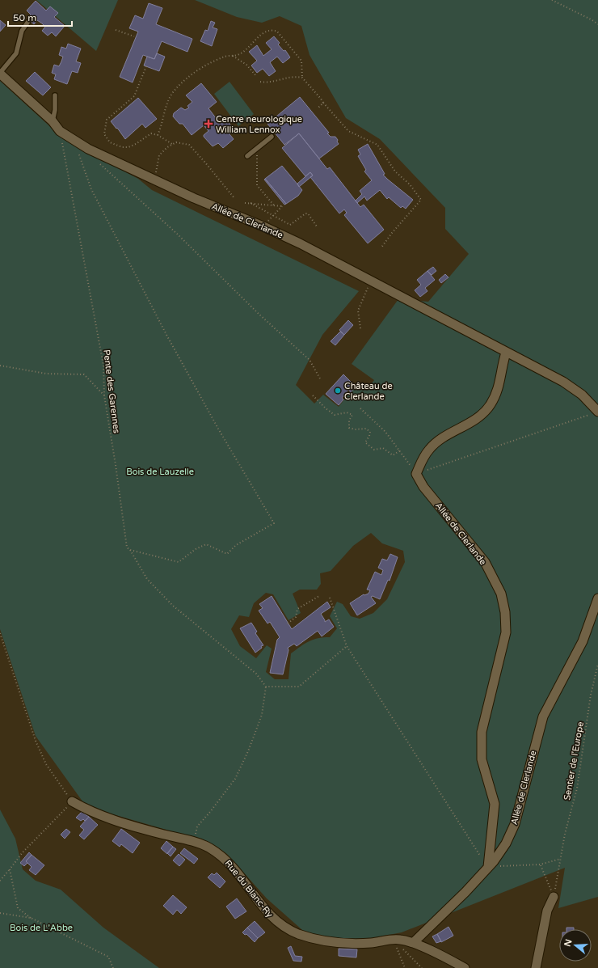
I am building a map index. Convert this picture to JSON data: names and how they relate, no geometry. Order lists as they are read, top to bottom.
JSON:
{
  "streets": {
    "street": ["Allée de Clerlande", "Rue du Blanc-Ry"],
    "path": ["Pente des Garennes", "Sentier de l'Europe"]
  },
  "crossings": [
    ["Allée de Clerlande", "Pente des Garennes"],
    ["Allée de Clerlande", "Rue du Blanc-Ry"]
  ],
  "parks": ["Bois de Lauzelle", "Bois de L'Abbe"],
  "places": {
    "health": ["Centre neurologique William Lennox"],
    "other": ["Château de Clerlande"]
  },
  "scale_bar": "50 m",
  "north": "left"
}
